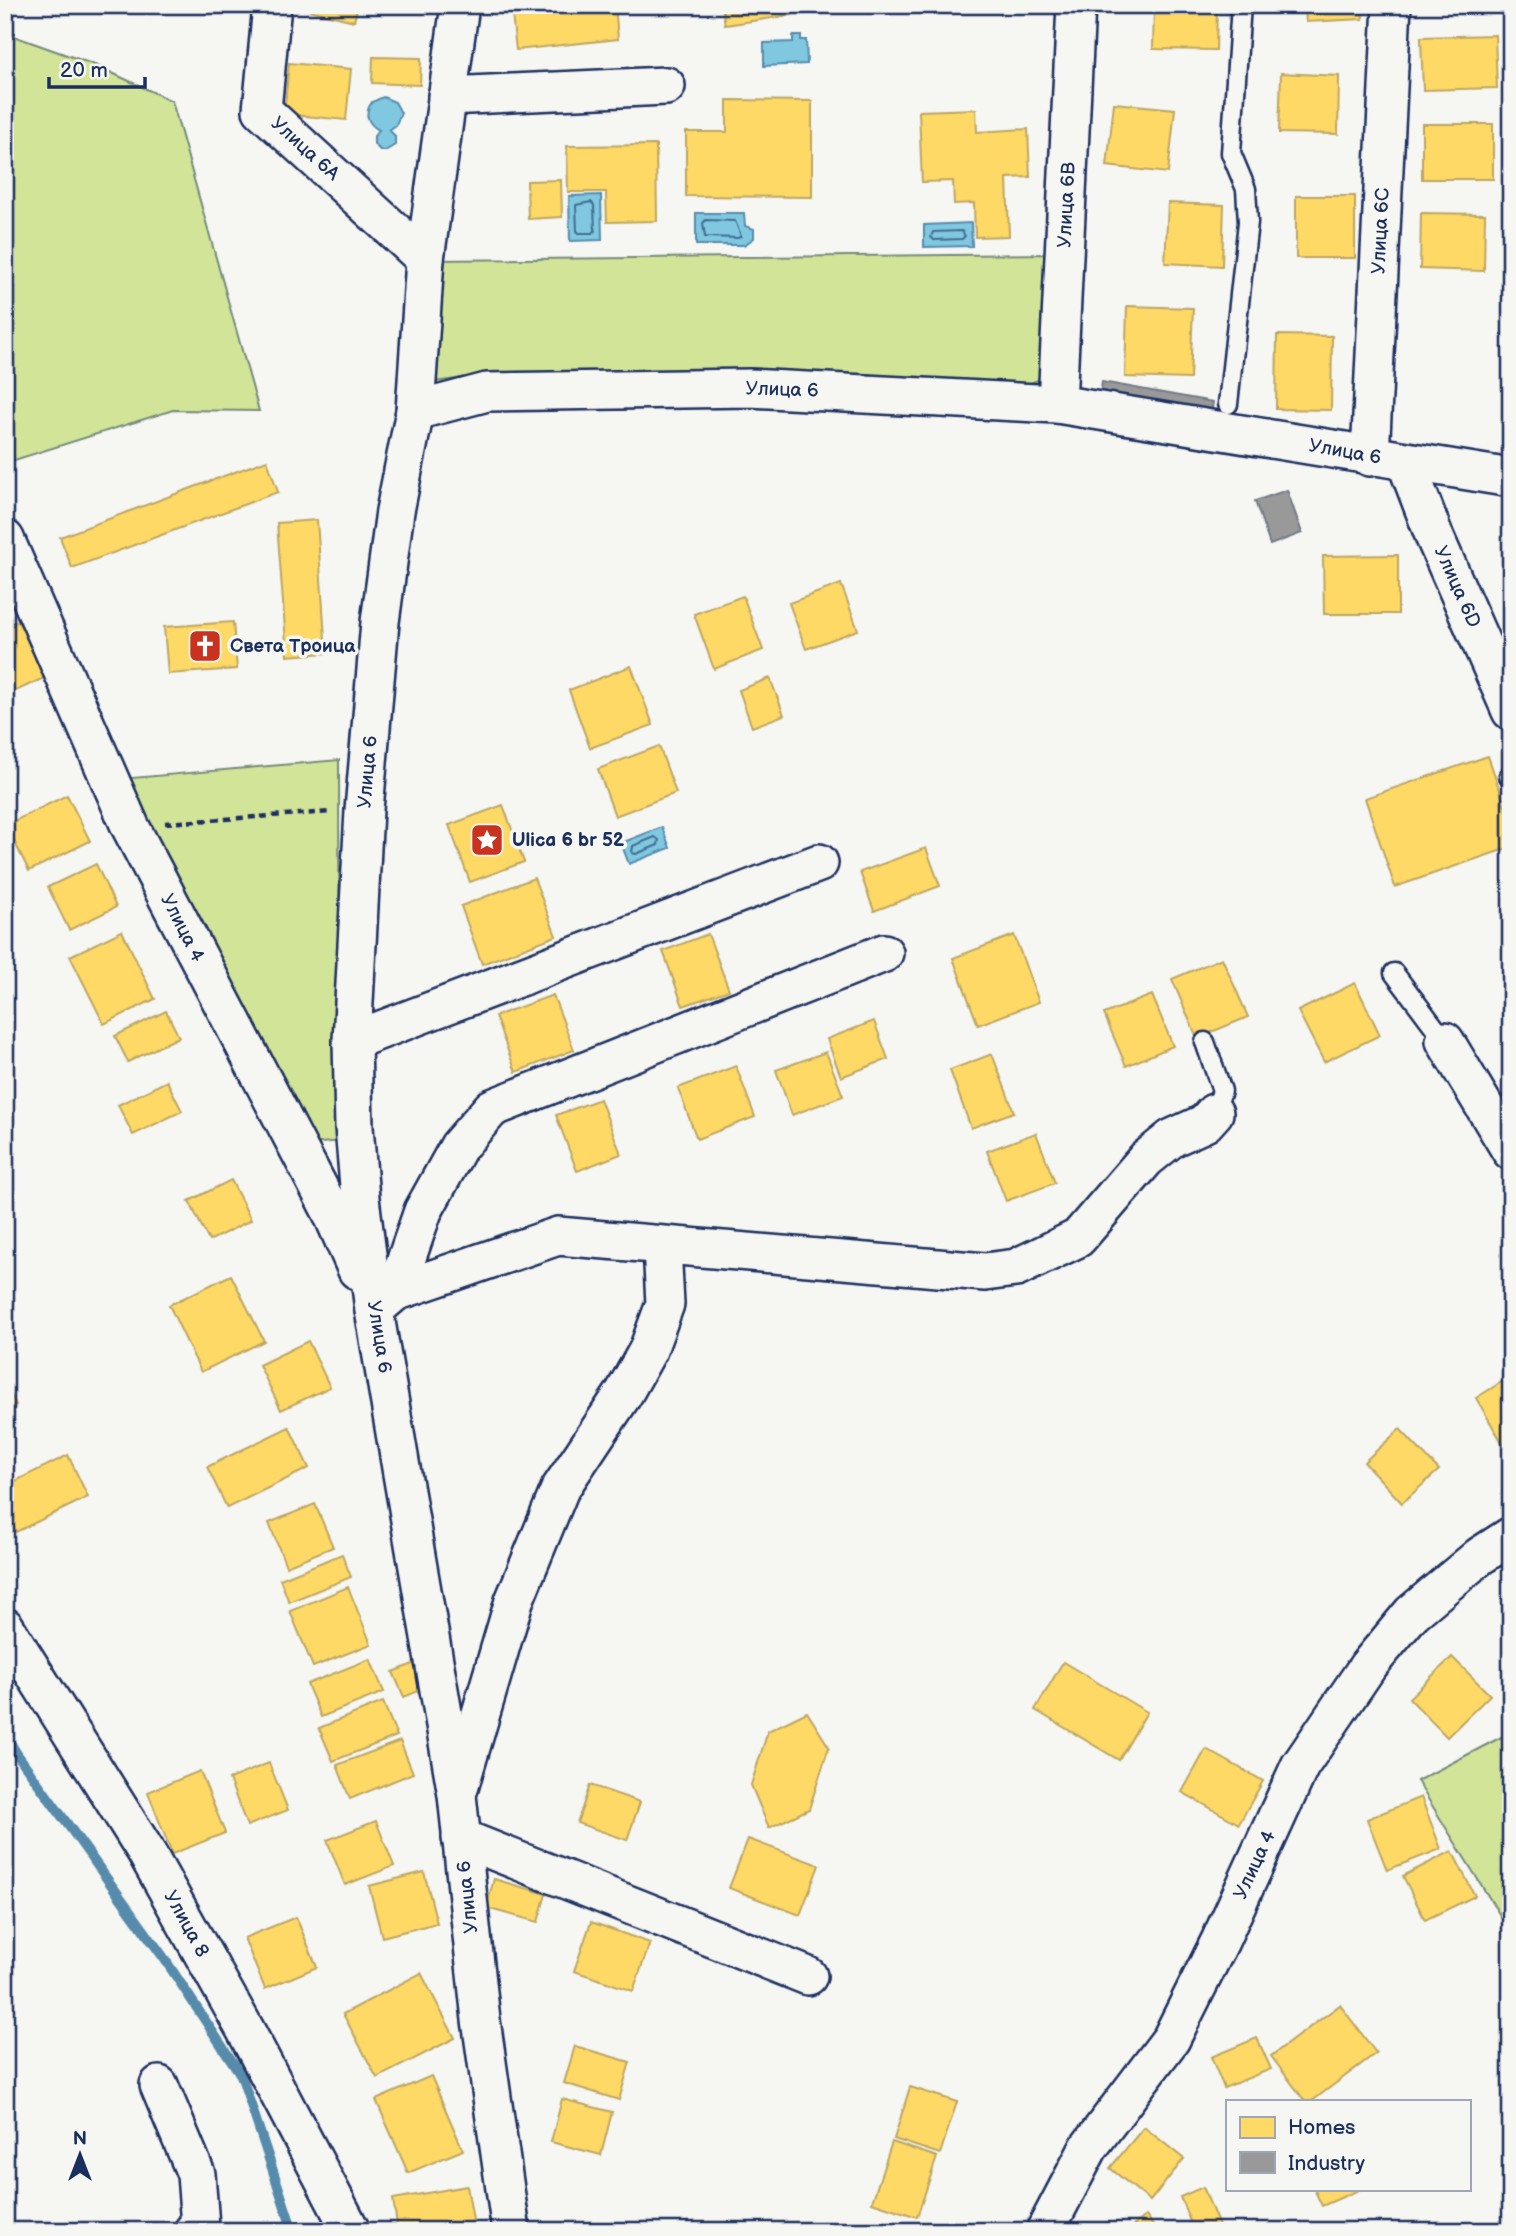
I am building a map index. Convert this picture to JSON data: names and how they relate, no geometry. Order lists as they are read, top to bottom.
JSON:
{
  "streets": {
    "street": [
      "Улица 6A",
      "Улица 6B",
      "Улица 6C",
      "Улица 6",
      "Улица 6D",
      "Улица 4",
      "Улица 8"
    ]
  },
  "crossings": [
    ["Улица 6B", "Улица 6"],
    ["Улица 6C", "Улица 6"],
    ["Улица 6C", "Улица 6D"],
    ["Улица 6", "Улица 6D"],
    ["Улица 6", "Улица 4"]
  ],
  "places": {
    "church": ["Света Троица"],
    "place": ["Ulica 6 br 52"]
  },
  "legend": ["Homes", "Industry"],
  "scale_bar": "20 m",
  "north": "top"
}
